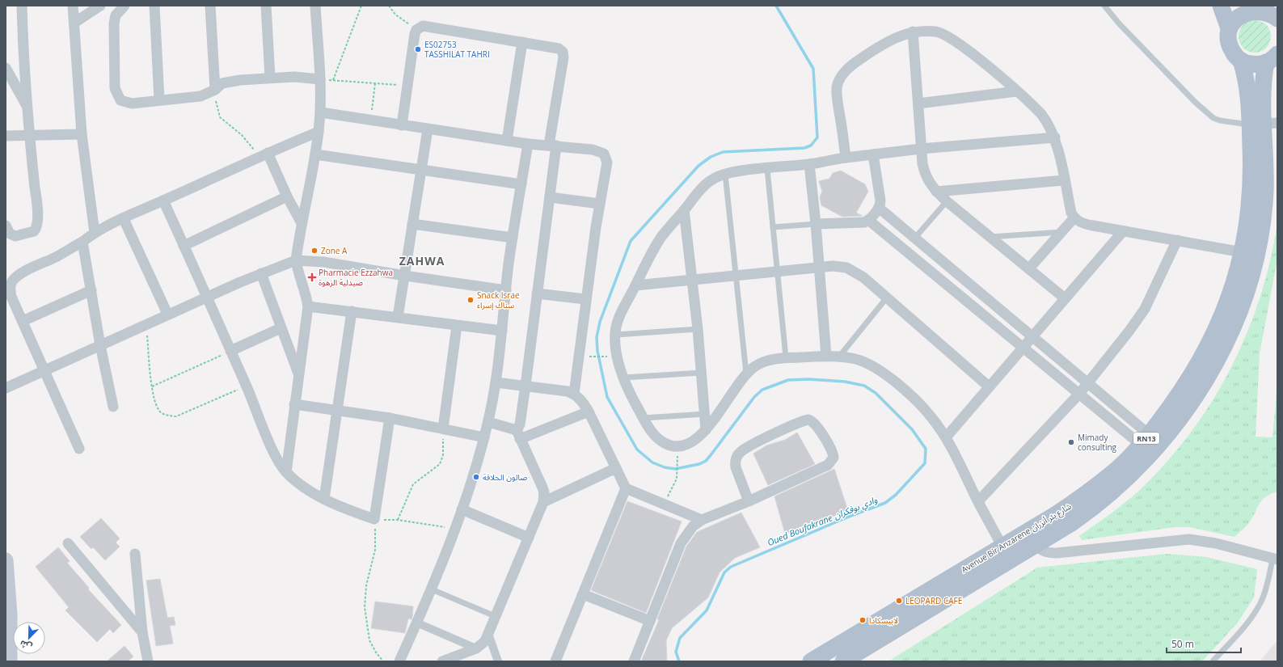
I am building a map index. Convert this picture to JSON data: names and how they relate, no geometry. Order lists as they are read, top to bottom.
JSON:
{
  "streets": {
    "main road": ["RN13", "Avenue Bir Anzarene شارع بئر أنزران"]
  },
  "crossings": [
    ["RN13", "Avenue Bir Anzarene شارع بئر أنزران"]
  ],
  "districts": ["ZAHWA"],
  "water": ["Oued Boufakrane وادي بوفكران"],
  "places": {
    "other": [
      "ES02753 TASSHILAT TAHRI",
      "Zone A",
      "Snack Israe سناك إسراء",
      "Mimady consulting",
      "صالون الحلاقة",
      "LEOPARD CAFE",
      "لابيسكادا"
    ],
    "health": ["Pharmacie Ezzahwa صيدلية الزهوة"]
  },
  "scale_bar": "50 m",
  "north": "bottom left"
}
